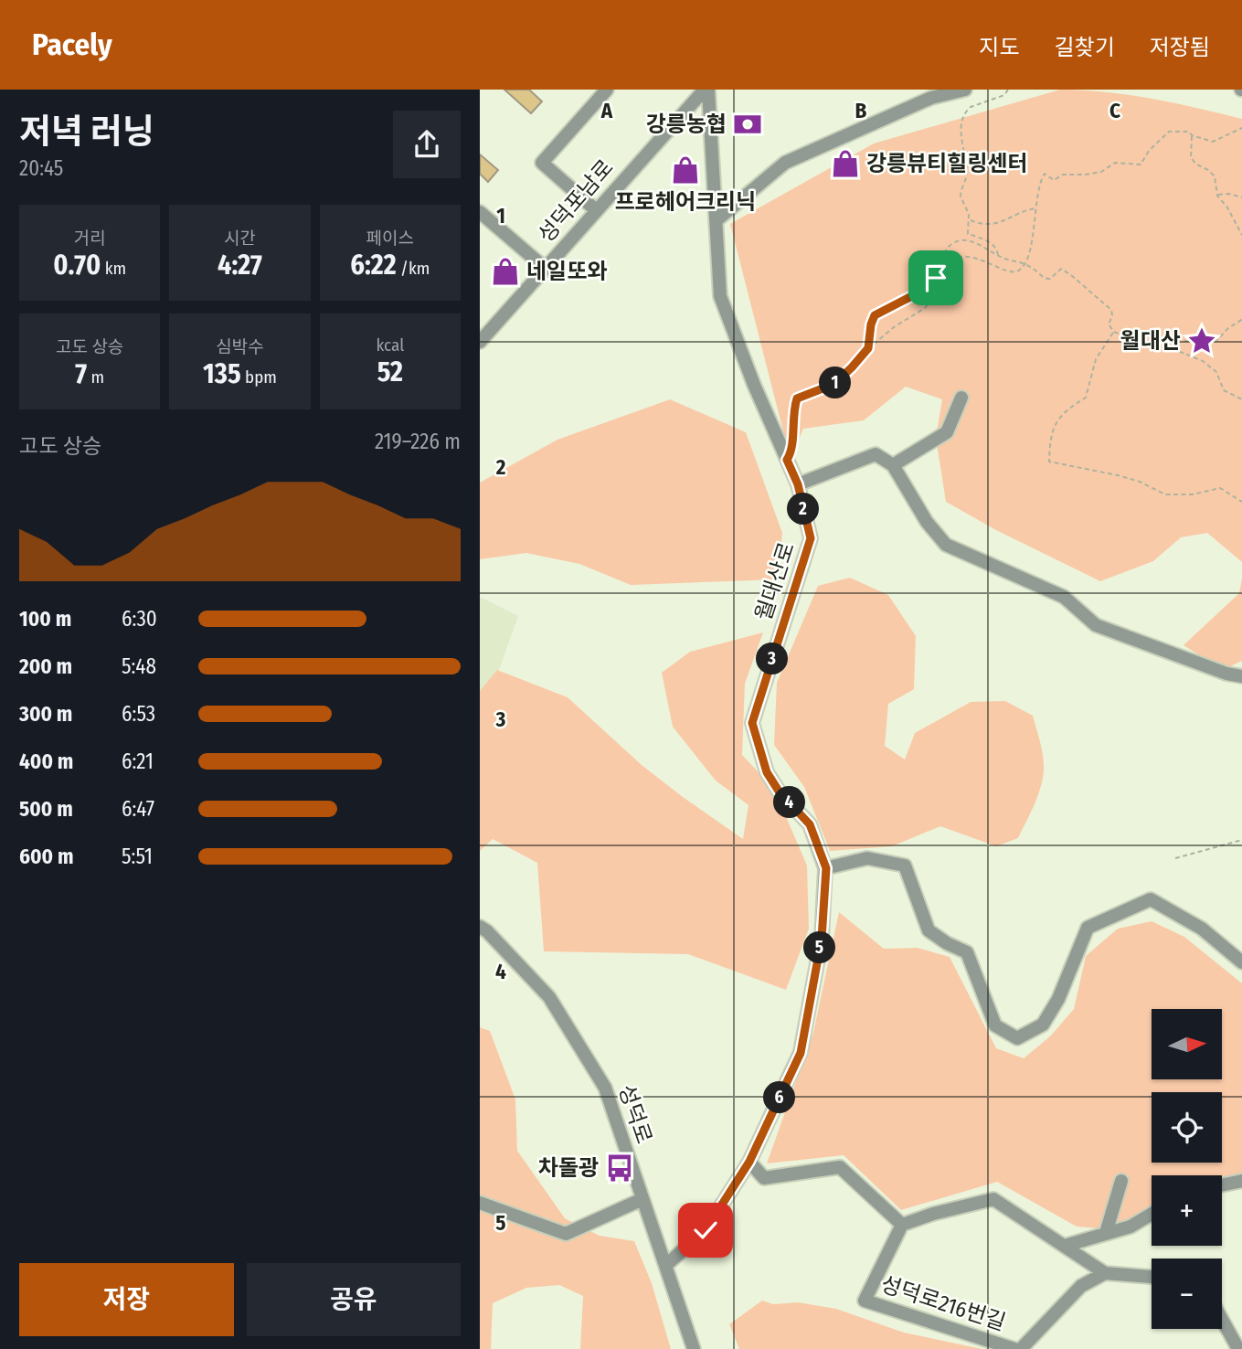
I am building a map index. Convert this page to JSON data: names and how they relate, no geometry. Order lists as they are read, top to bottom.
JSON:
{
  "streets": {
    "street": [
      "성덕포남로",
      "월대산로",
      "성덕로",
      "성덕로216번길"
    ]
  },
  "crossings": [
    ["성덕포남로", "월대산로"],
    ["월대산로", "성덕로"]
  ],
  "places": {
    "bank": ["강릉농협"],
    "shop": ["강릉뷰티힐링센터", "프로헤어크리닉", "네일또와"],
    "place": ["월대산"],
    "bus stop": ["차돌광"]
  },
  "north": "right",
  "page": {
    "header": "Pacely",
    "nav": ["지도", "길찾기", "저장됨"],
    "heading": ["저녁 러닝", "20:45"],
    "stats": [
      ["거리", "0.70 km"],
      ["시간", "4:27"],
      ["페이스", "6:22 /km"],
      ["고도 상승", "7 m"],
      ["심박수", "135 bpm"],
      ["kcal", "52"]
    ],
    "pins": [
      "1",
      "2",
      "3",
      "4",
      "5",
      "6"
    ],
    "chart": ["고도 상승", "219–226 m"],
    "list": [
      {
        "name": "100 m",
        "note": "6:30"
      },
      {
        "name": "200 m",
        "note": "5:48"
      },
      {
        "name": "300 m",
        "note": "6:53"
      },
      {
        "name": "400 m",
        "note": "6:21"
      },
      {
        "name": "500 m",
        "note": "6:47"
      },
      {
        "name": "600 m",
        "note": "5:51"
      }
    ],
    "map_buttons": ["+", "−"],
    "buttons": ["저장", "공유"]
  },
  "grid": {
    "columns": ["A", "B", "C"],
    "rows": [
      "1",
      "2",
      "3",
      "4",
      "5"
    ]
  }
}
